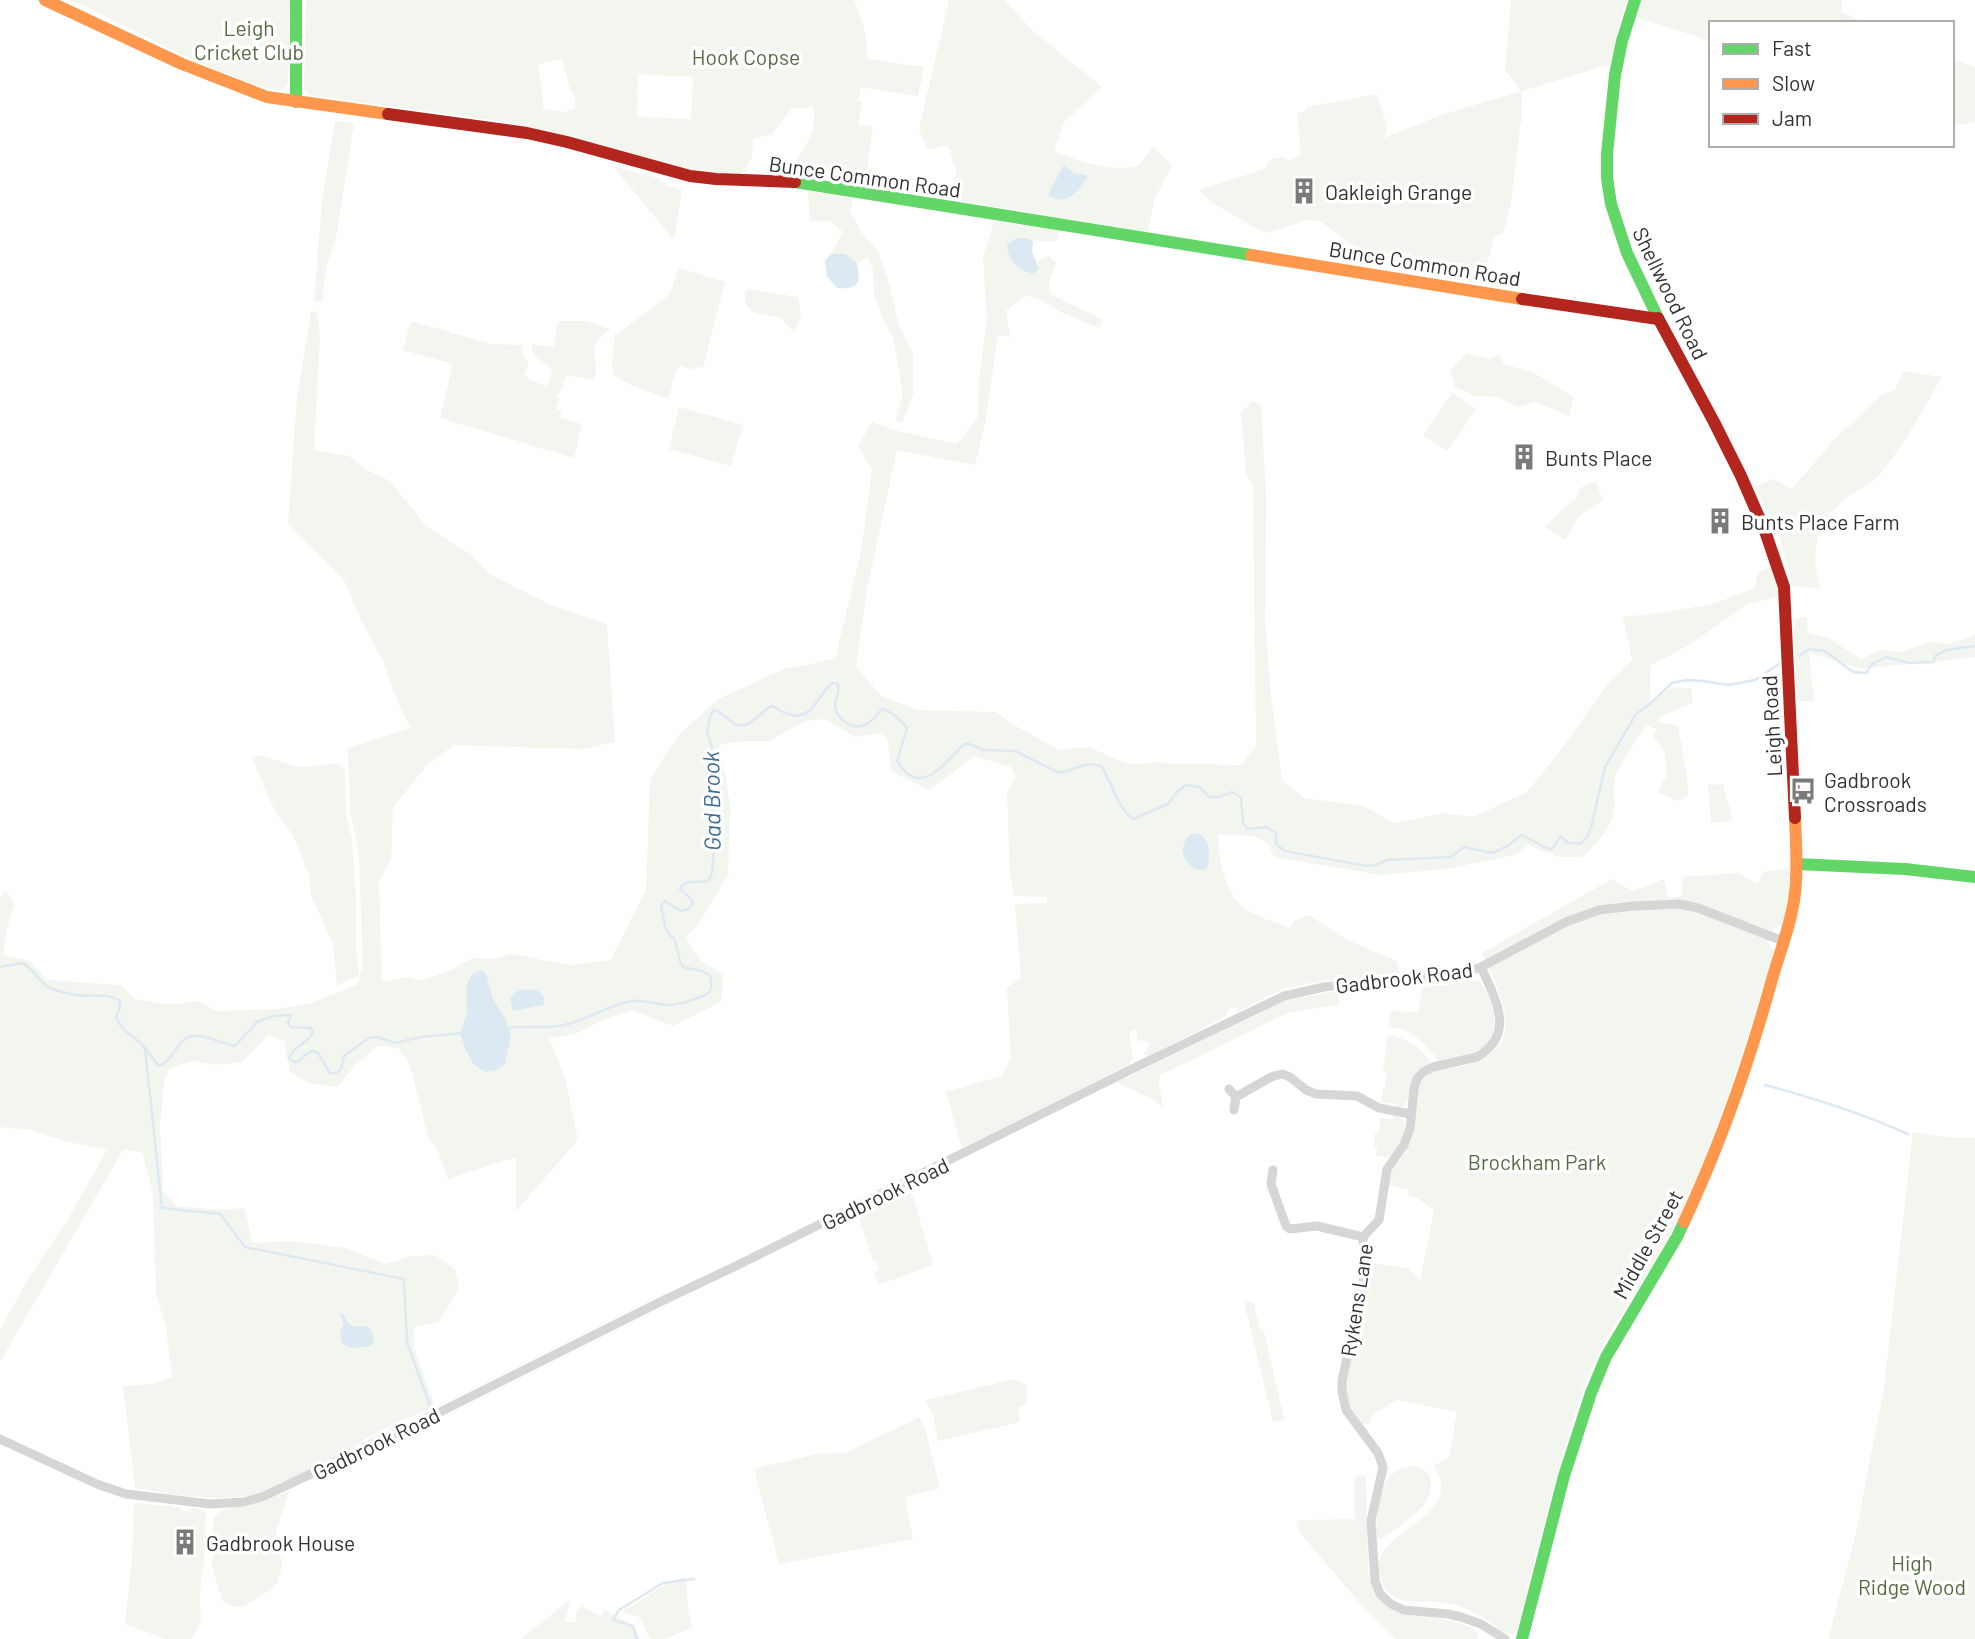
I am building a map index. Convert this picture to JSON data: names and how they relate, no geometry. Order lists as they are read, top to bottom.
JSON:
{
  "streets": {
    "street": [
      "Bunce Common Road",
      "Shellwood Road",
      "Leigh Road",
      "Gadbrook Road",
      "Middle Street",
      "Rykens Lane"
    ]
  },
  "crossings": [
    ["Bunce Common Road", "Shellwood Road"],
    ["Shellwood Road", "Leigh Road"],
    ["Leigh Road", "Middle Street"],
    ["Gadbrook Road", "Middle Street"],
    ["Gadbrook Road", "Rykens Lane"]
  ],
  "water": ["Gad Brook"],
  "parks": [
    "Leigh Cricket Club",
    "Hook Copse",
    "Brockham Park",
    "High Ridge Wood"
  ],
  "places": {
    "building": [
      "Oakleigh Grange",
      "Bunts Place",
      "Bunts Place Farm",
      "Gadbrook House"
    ],
    "bus stop": ["Gadbrook Crossroads"]
  },
  "legend": ["Fast", "Slow", "Jam"]
}
